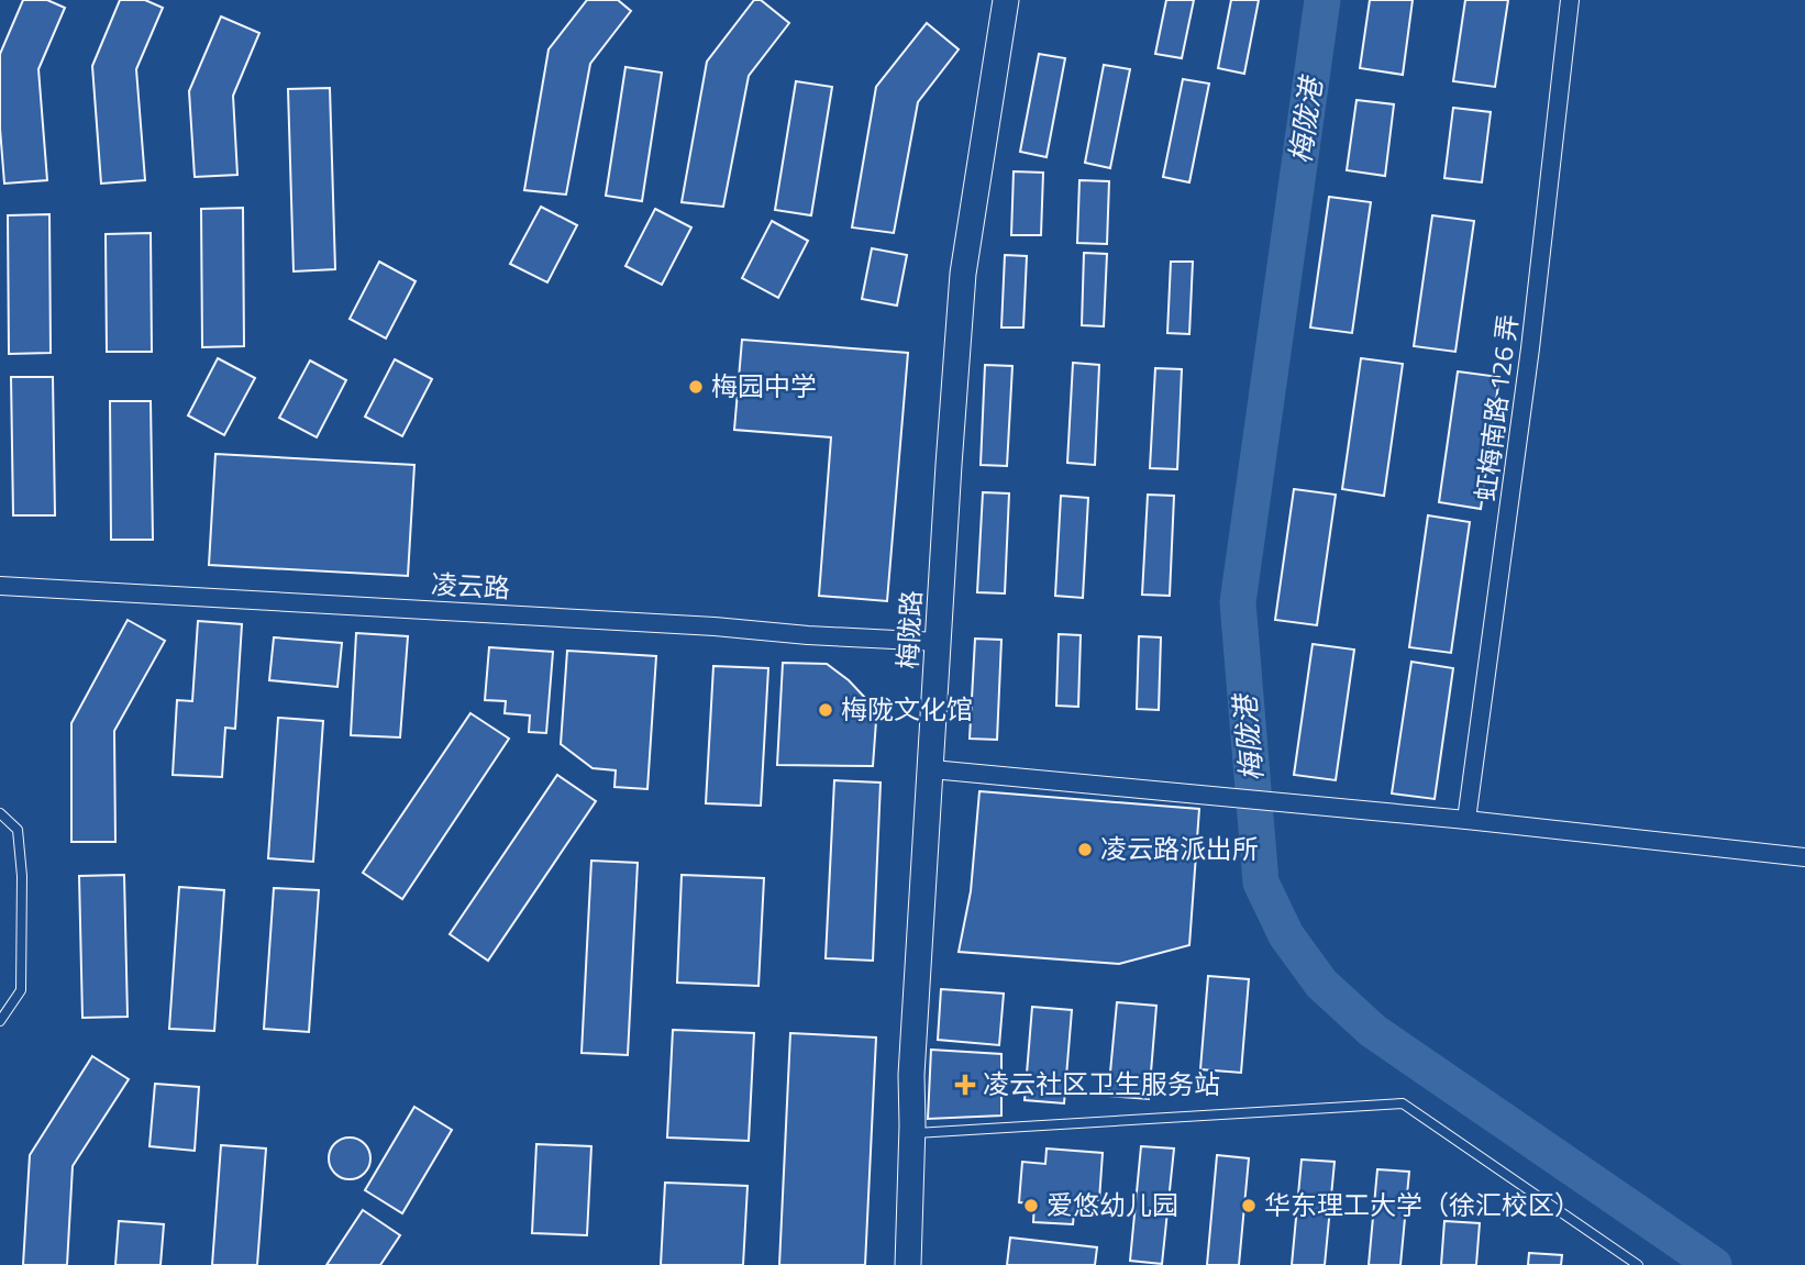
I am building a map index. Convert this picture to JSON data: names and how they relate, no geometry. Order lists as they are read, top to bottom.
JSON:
{
  "streets": {
    "street": ["虹梅南路 126 弄", "凌云路", "梅陇路"]
  },
  "crossings": [
    ["凌云路", "梅陇路"]
  ],
  "water": ["梅陇港"],
  "places": {
    "other": [
      "梅园中学",
      "梅陇文化馆",
      "凌云路派出所",
      "爱悠幼儿园",
      "华东理工大学（徐汇校区）"
    ],
    "health": ["凌云社区卫生服务站"]
  }
}
